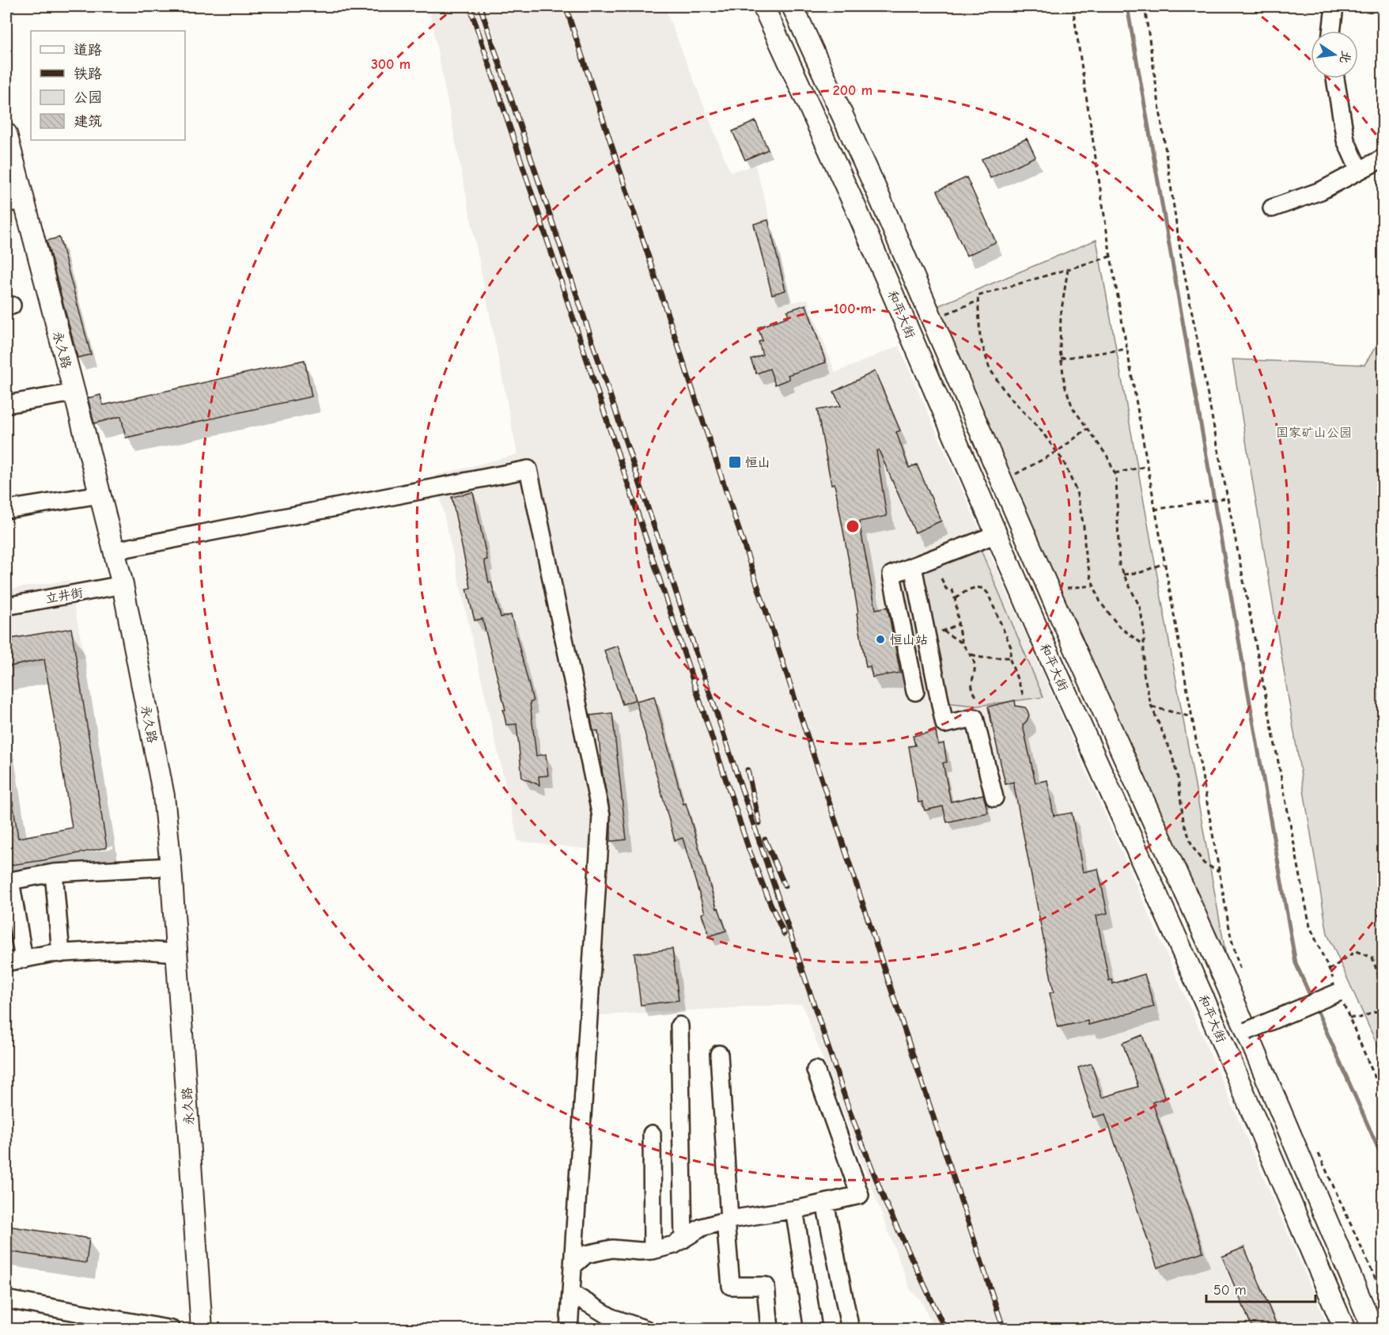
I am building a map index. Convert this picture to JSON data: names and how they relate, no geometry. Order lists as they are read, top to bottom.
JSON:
{
  "streets": {
    "main road": ["和平大街", "永久路"],
    "street": ["立井街"]
  },
  "crossings": [
    ["永久路", "立井街"]
  ],
  "parks": ["国家矿山公园"],
  "places": {
    "transit": ["恒山"],
    "other": ["恒山站"]
  },
  "legend": [
    "道路",
    "铁路",
    "公园",
    "建筑"
  ],
  "scale_bar": "50 m",
  "north": "right",
  "rings": ["300 m", "200 m", "100 m"]
}
